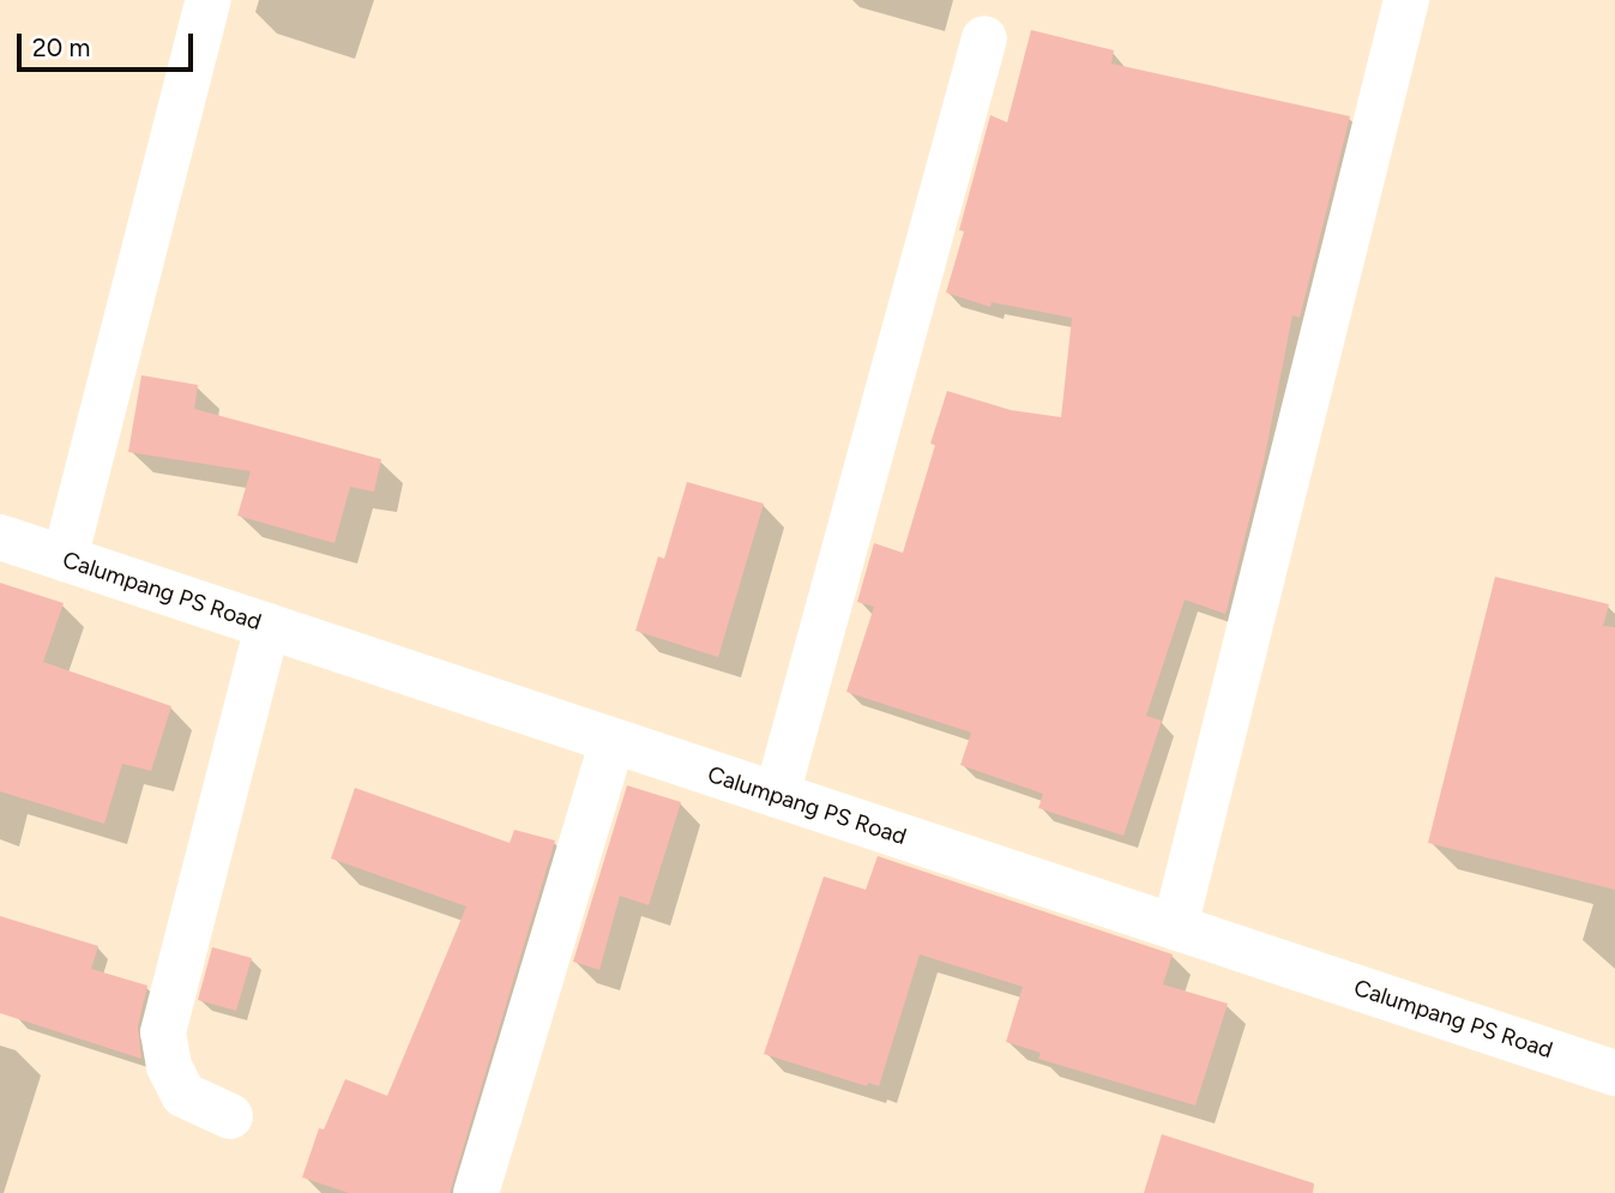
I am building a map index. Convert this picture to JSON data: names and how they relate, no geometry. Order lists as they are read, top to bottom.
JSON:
{
  "streets": {
    "street": ["Calumpang PS Road"]
  },
  "scale_bar": "20 m"
}
